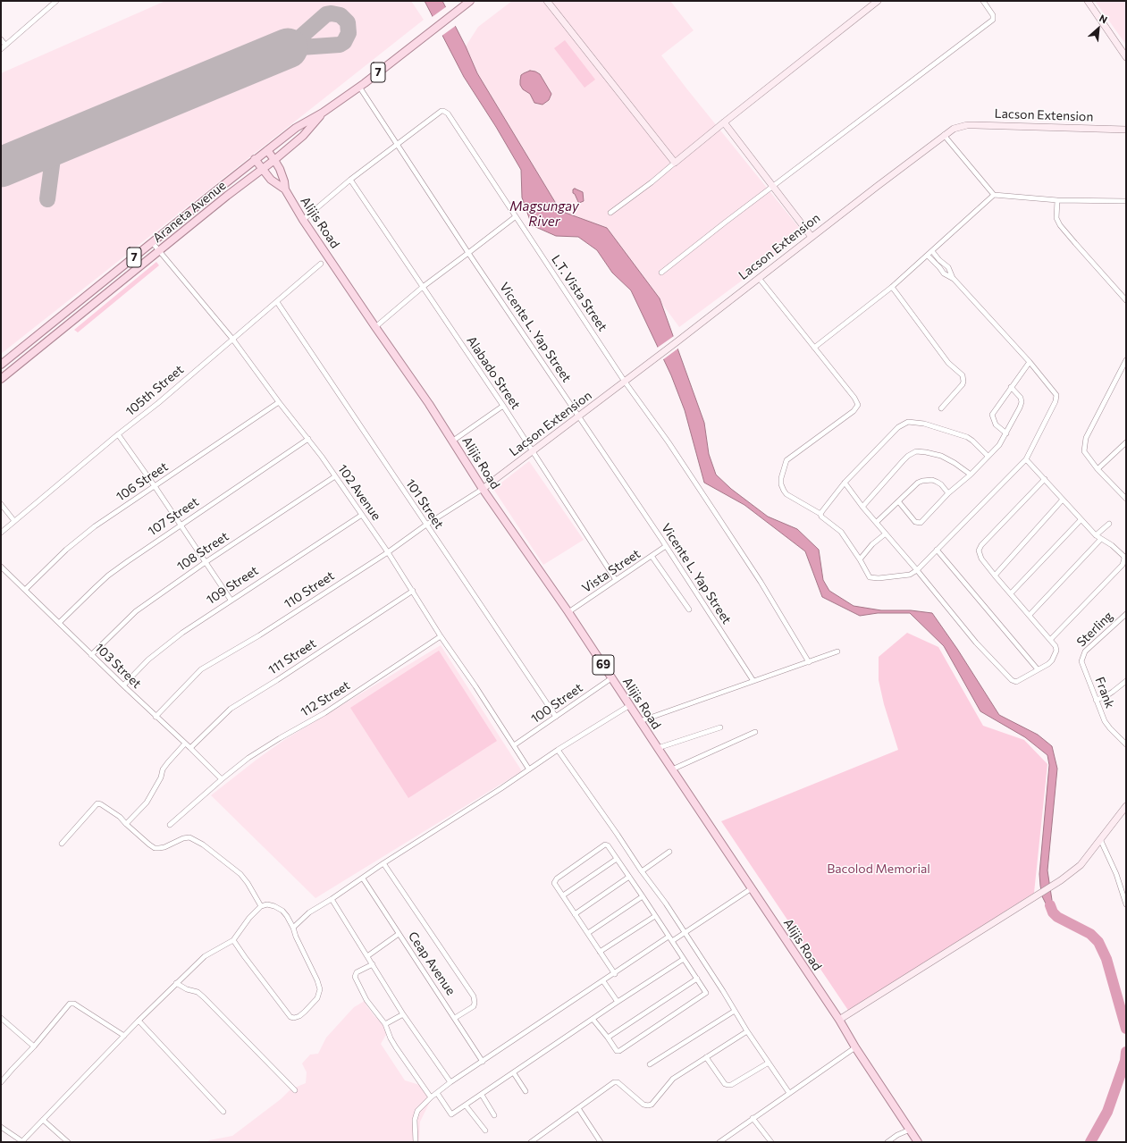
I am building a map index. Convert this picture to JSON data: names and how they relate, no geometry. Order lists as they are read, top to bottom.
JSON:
{
  "streets": {
    "main road": [
      "7",
      "Araneta Avenue",
      "Alijis Road",
      "69"
    ],
    "street": [
      "Lacson Extension",
      "L.T. Vista Street",
      "Vicente L. Yap Street",
      "Alabado Street",
      "105th Street",
      "106 Street",
      "102 Avenue",
      "101 Street",
      "107 Street",
      "108 Street",
      "Vista Street",
      "109 Street",
      "110 Street",
      "Sterling",
      "111 Street",
      "103 Street",
      "Frank",
      "112 Street",
      "100 Street",
      "Ceap Avenue"
    ]
  },
  "crossings": [
    ["Lacson Extension", "Alijis Road"],
    ["Lacson Extension", "L.T. Vista Street"],
    ["Lacson Extension", "Vicente L. Yap Street"],
    ["Lacson Extension", "Alabado Street"],
    ["Lacson Extension", "110 Street"],
    ["Araneta Avenue", "Alijis Road"],
    ["Araneta Avenue", "Vicente L. Yap Street"],
    ["Araneta Avenue", "102 Avenue"],
    ["Alijis Road", "Vista Street"],
    ["Alijis Road", "110 Street"],
    ["Alijis Road", "100 Street"],
    ["L.T. Vista Street", "Vicente L. Yap Street"],
    ["Vicente L. Yap Street", "Vista Street"],
    ["Alabado Street", "Vista Street"],
    ["105th Street", "102 Avenue"],
    ["105th Street", "101 Street"],
    ["106 Street", "102 Avenue"],
    ["106 Street", "103 Street"],
    ["102 Avenue", "107 Street"],
    ["102 Avenue", "108 Street"],
    ["102 Avenue", "109 Street"],
    ["102 Avenue", "110 Street"],
    ["102 Avenue", "111 Street"],
    ["102 Avenue", "112 Street"],
    ["102 Avenue", "100 Street"],
    ["101 Street", "110 Street"],
    ["101 Street", "100 Street"],
    ["107 Street", "103 Street"],
    ["108 Street", "103 Street"],
    ["109 Street", "103 Street"],
    ["110 Street", "103 Street"],
    ["Sterling", "Frank"],
    ["111 Street", "103 Street"],
    ["103 Street", "112 Street"]
  ],
  "water": ["Magsungay River"],
  "parks": ["Bacolod Memorial"],
  "north": "top right"
}
